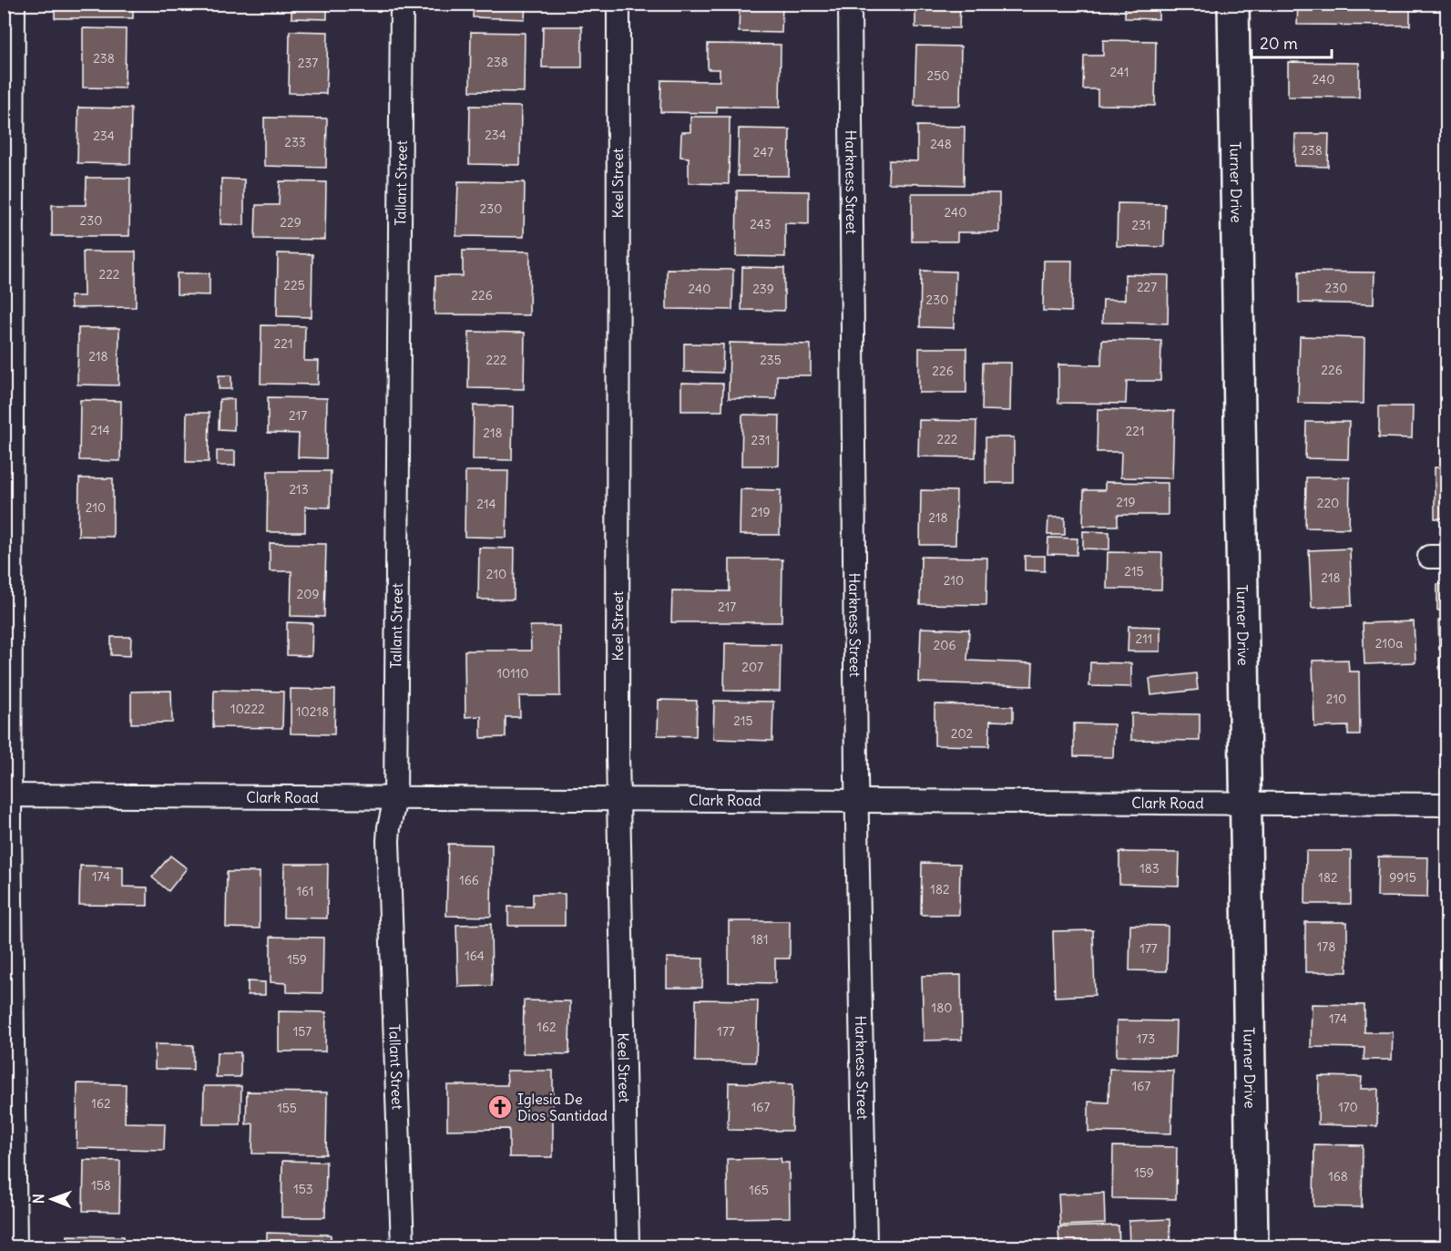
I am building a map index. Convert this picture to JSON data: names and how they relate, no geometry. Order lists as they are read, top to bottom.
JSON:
{
  "streets": {
    "street": [
      "Tallant Street",
      "Keel Street",
      "Harkness Street",
      "Turner Drive",
      "Clark Road"
    ]
  },
  "crossings": [
    ["Tallant Street", "Clark Road"],
    ["Keel Street", "Clark Road"],
    ["Harkness Street", "Clark Road"],
    ["Turner Drive", "Clark Road"]
  ],
  "places": {
    "church": ["Iglesia De Dios Santidad"]
  },
  "house_numbers": [
    "238",
    "238",
    "237",
    "241",
    "250",
    "240",
    "234",
    "234",
    "233",
    "248",
    "238",
    "247",
    "230",
    "240",
    "230",
    "229",
    "243",
    "231",
    "222",
    "225",
    "227",
    "230",
    "240",
    "239",
    "226",
    "230",
    "221",
    "218",
    "222",
    "235",
    "226",
    "226",
    "217",
    "214",
    "221",
    "218",
    "222",
    "231",
    "213",
    "219",
    "220",
    "214",
    "210",
    "219",
    "218",
    "215",
    "210",
    "218",
    "210",
    "209",
    "217",
    "211",
    "210a",
    "206",
    "207",
    "10110",
    "210",
    "10222",
    "10218",
    "215",
    "202",
    "183",
    "174",
    "182",
    "9915",
    "166",
    "182",
    "161",
    "181",
    "178",
    "177",
    "164",
    "159",
    "180",
    "174",
    "162",
    "157",
    "177",
    "173",
    "167",
    "162",
    "167",
    "170",
    "155",
    "159",
    "168",
    "158",
    "153",
    "165"
  ],
  "scale_bar": "20 m",
  "north": "left"
}
